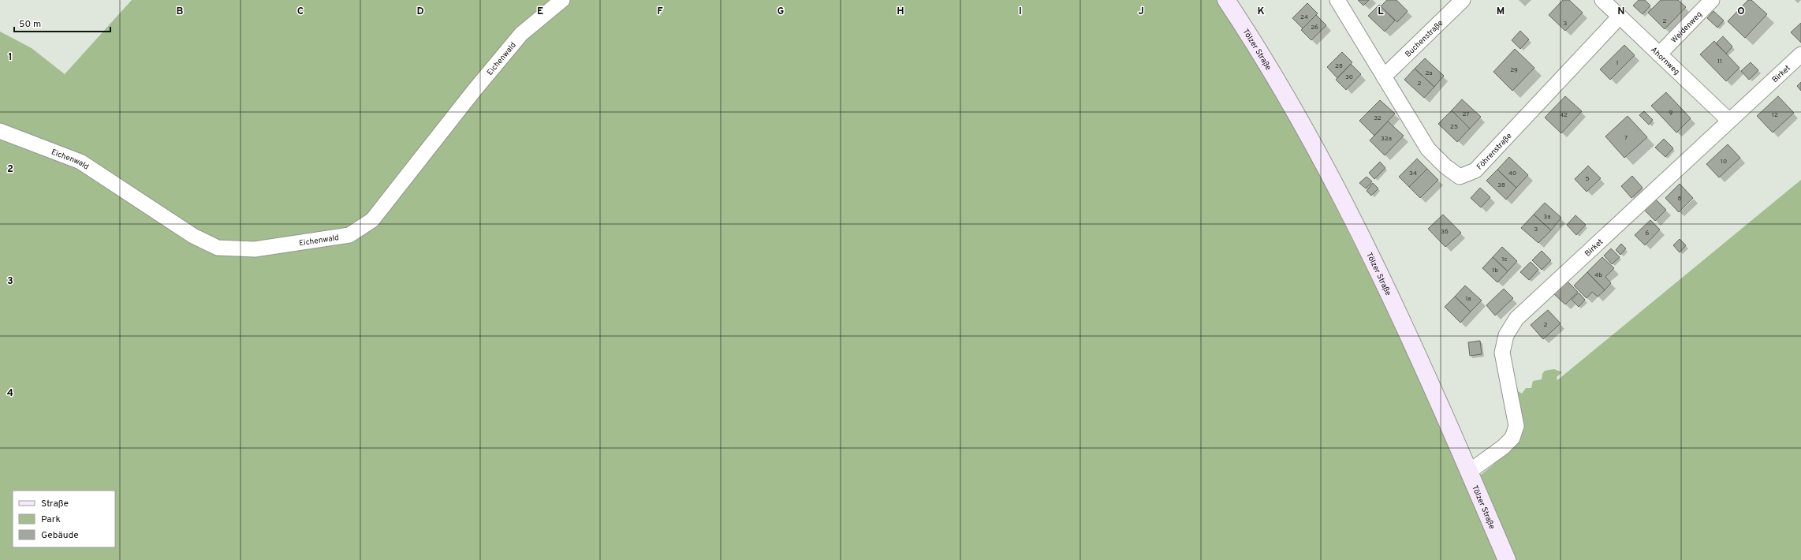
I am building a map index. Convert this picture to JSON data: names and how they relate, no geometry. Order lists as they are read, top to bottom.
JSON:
{
  "streets": {
    "main road": ["Tölzer Straße"],
    "street": [
      "Weidenweg",
      "Buchenstraße",
      "Eichenwald",
      "Ahornweg",
      "Birket",
      "Föhrenstraße"
    ]
  },
  "crossings": [
    ["Weidenweg", "Ahornweg"],
    ["Buchenstraße", "Föhrenstraße"],
    ["Tölzer Straße", "Birket"],
    ["Ahornweg", "Birket"],
    ["Ahornweg", "Föhrenstraße"]
  ],
  "house_numbers": [
    "24",
    "2",
    "3",
    "26",
    "11",
    "1",
    "28",
    "29",
    "2a",
    "30",
    "2",
    "9",
    "27",
    "42",
    "12",
    "32",
    "25",
    "7",
    "32a",
    "10",
    "34",
    "40",
    "5",
    "38",
    "8",
    "3a",
    "3",
    "36",
    "6",
    "1c",
    "1b",
    "4b",
    "1a",
    "2"
  ],
  "legend": ["Straße", "Park", "Gebäude"],
  "scale_bar": "50 m",
  "grid": {
    "columns": [
      "B",
      "C",
      "D",
      "E",
      "F",
      "G",
      "H",
      "I",
      "J",
      "K",
      "L",
      "M",
      "N",
      "O"
    ],
    "rows": [
      "1",
      "2",
      "3",
      "4"
    ]
  }
}
